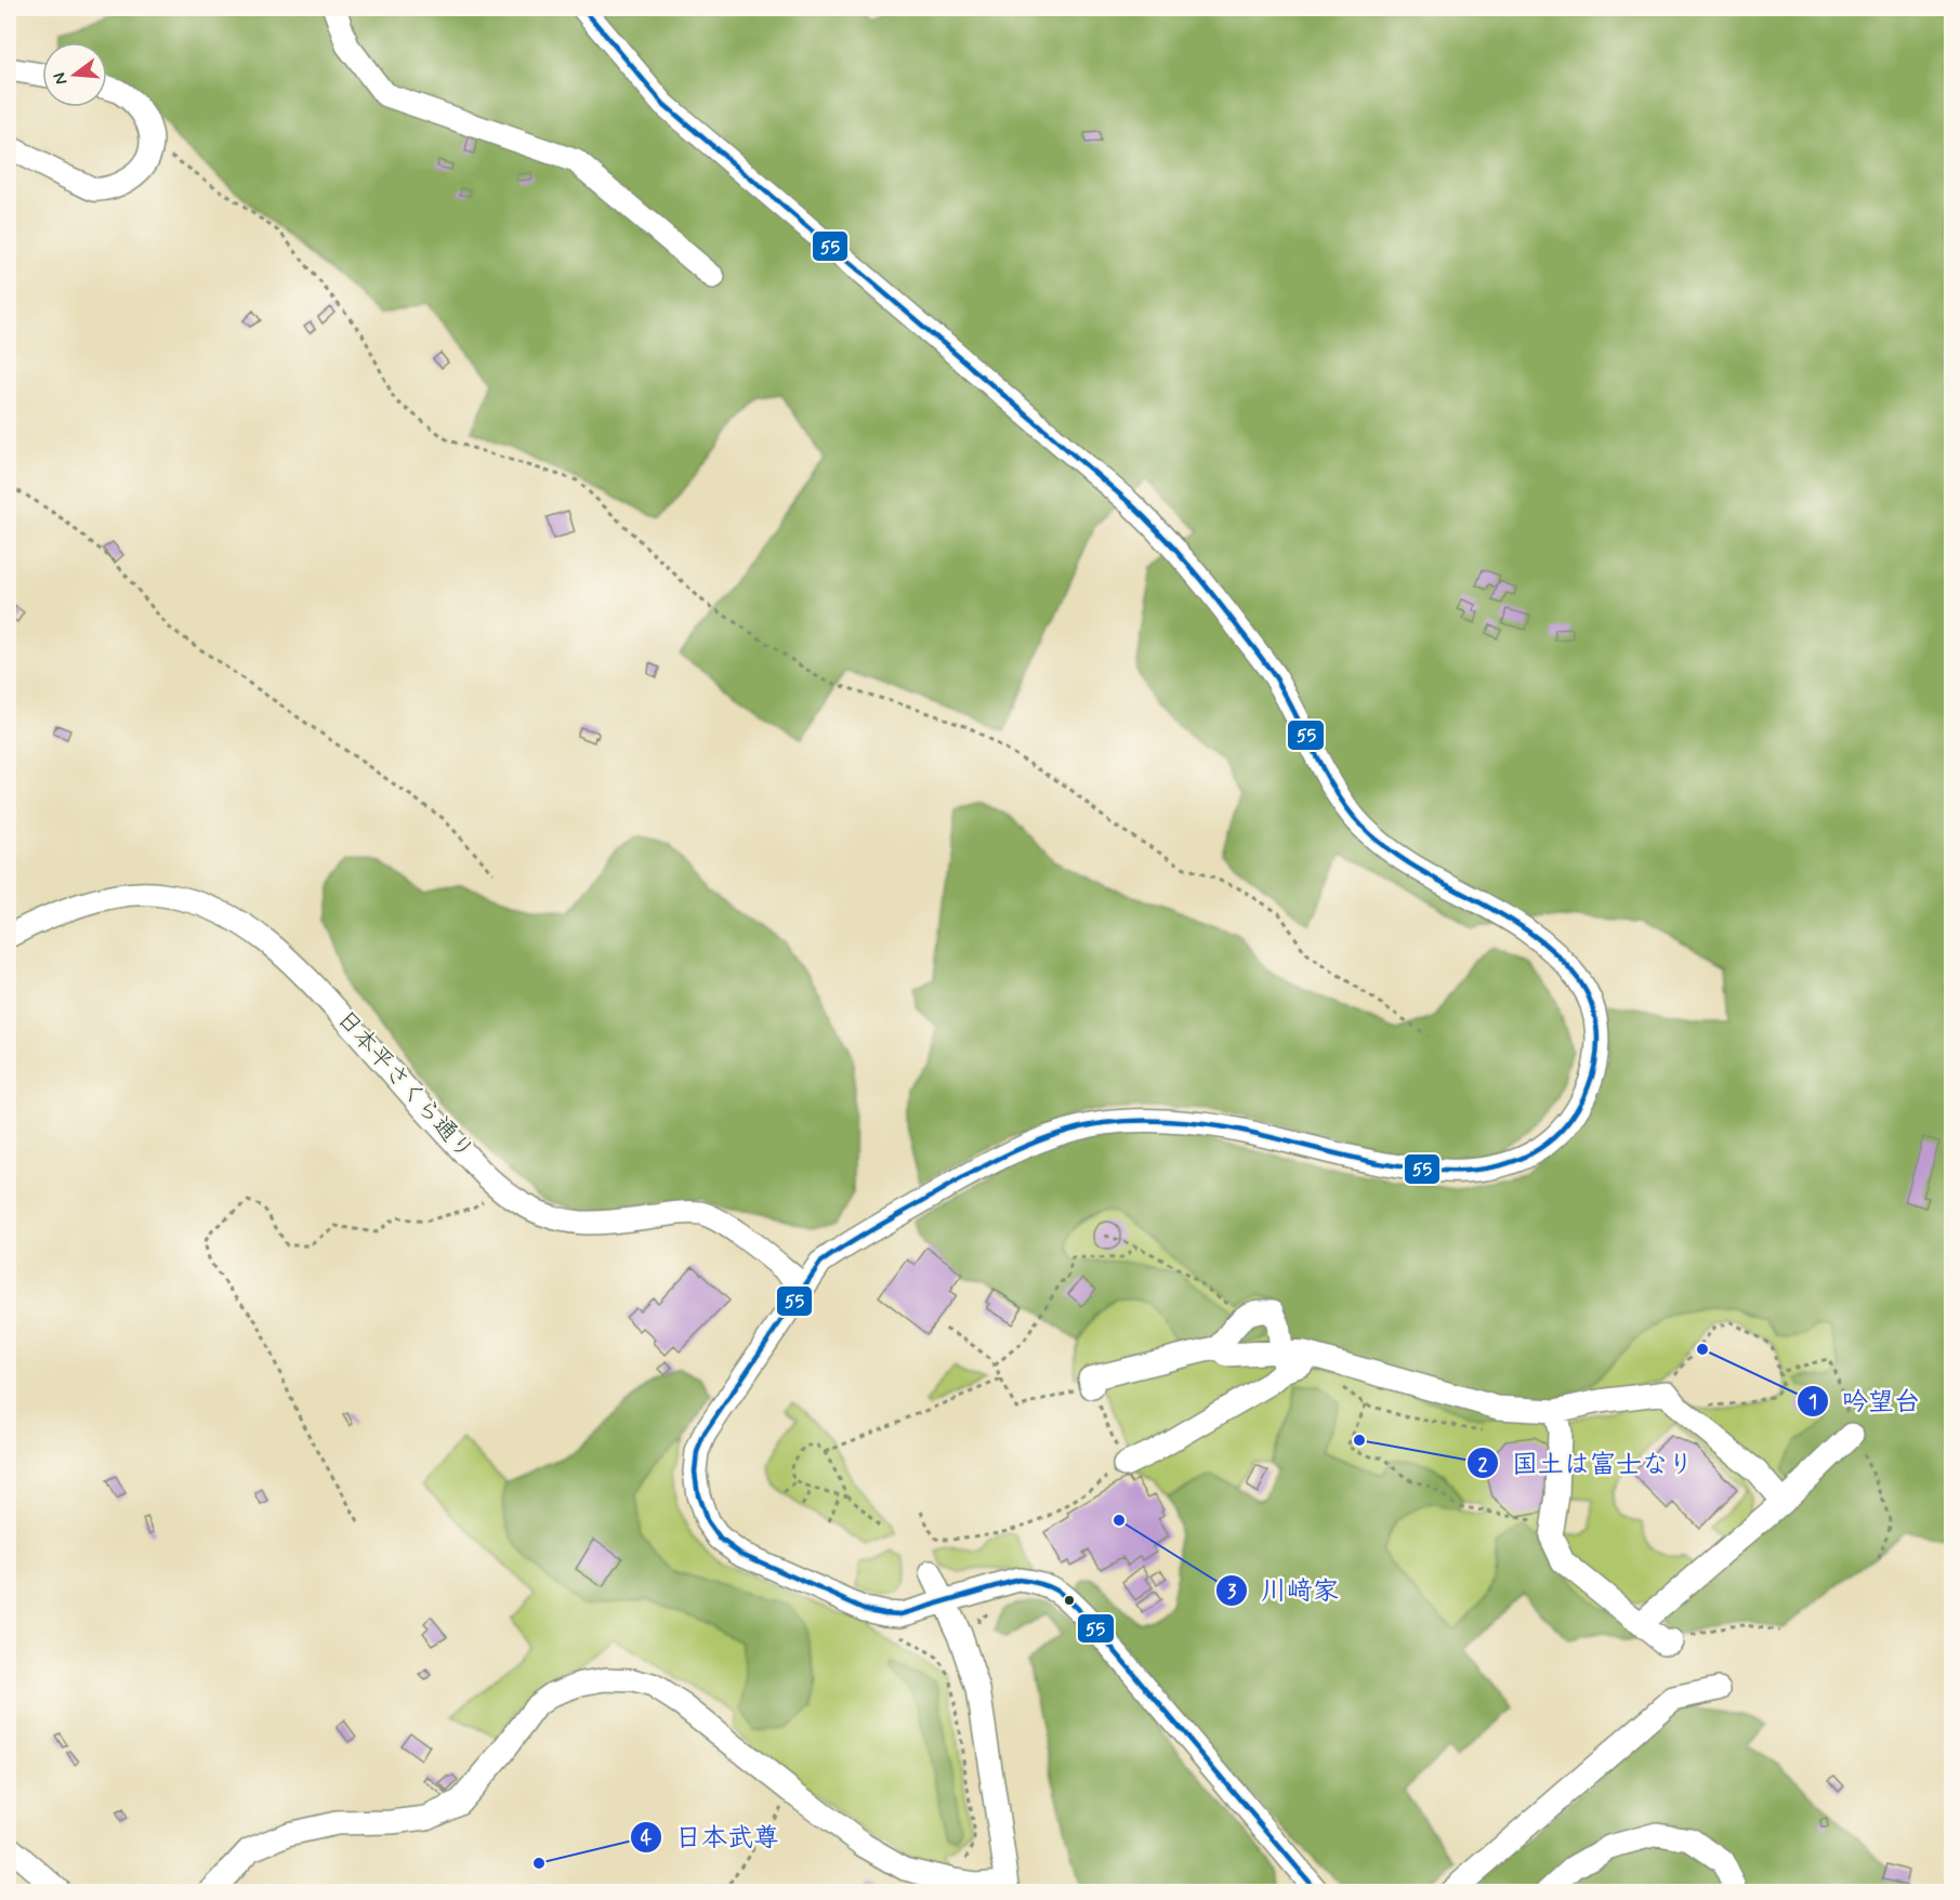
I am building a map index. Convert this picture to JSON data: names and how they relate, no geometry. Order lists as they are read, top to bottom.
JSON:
{
  "streets": {
    "street": ["日本平さくら通り"]
  },
  "places": [
    "吟望台",
    "国土は富士なり",
    "川﨑家",
    "日本武尊"
  ],
  "lines": ["transit line 55"],
  "north": "left"
}
